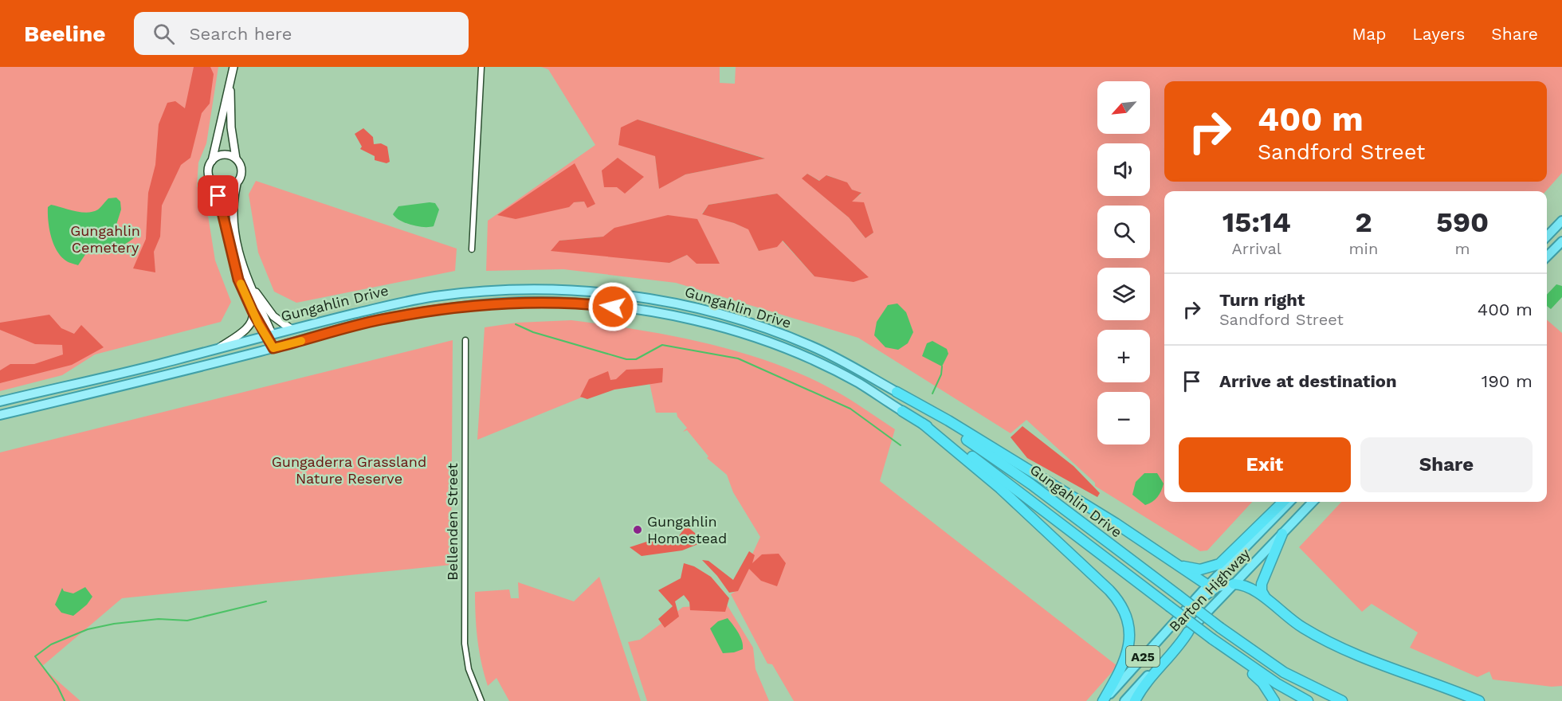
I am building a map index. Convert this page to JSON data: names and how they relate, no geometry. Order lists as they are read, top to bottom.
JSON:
{
  "streets": {
    "highway": ["Gungahlin Drive", "Barton Highway", "A25"],
    "street": ["Bellenden Street"]
  },
  "parks": ["Gungahlin Cemetery", "Gungaderra Grassland Nature Reserve"],
  "places": ["Gungahlin Homestead"],
  "north": "bottom left",
  "page": {
    "header": "Beeline",
    "search": "Search here",
    "nav": ["Map", "Layers", "Share"],
    "map_buttons": ["+", "−"],
    "turn": ["400 m", "Sandford Street"],
    "eta": [
      "15:14",
      "Arrival",
      "2",
      "min",
      "590",
      "m"
    ],
    "list": [
      {
        "name": "Turn right",
        "note": "Sandford Street",
        "value": "400 m"
      },
      {
        "name": "Arrive at destination",
        "value": "190 m"
      }
    ],
    "buttons": ["Exit", "Share"]
  }
}
